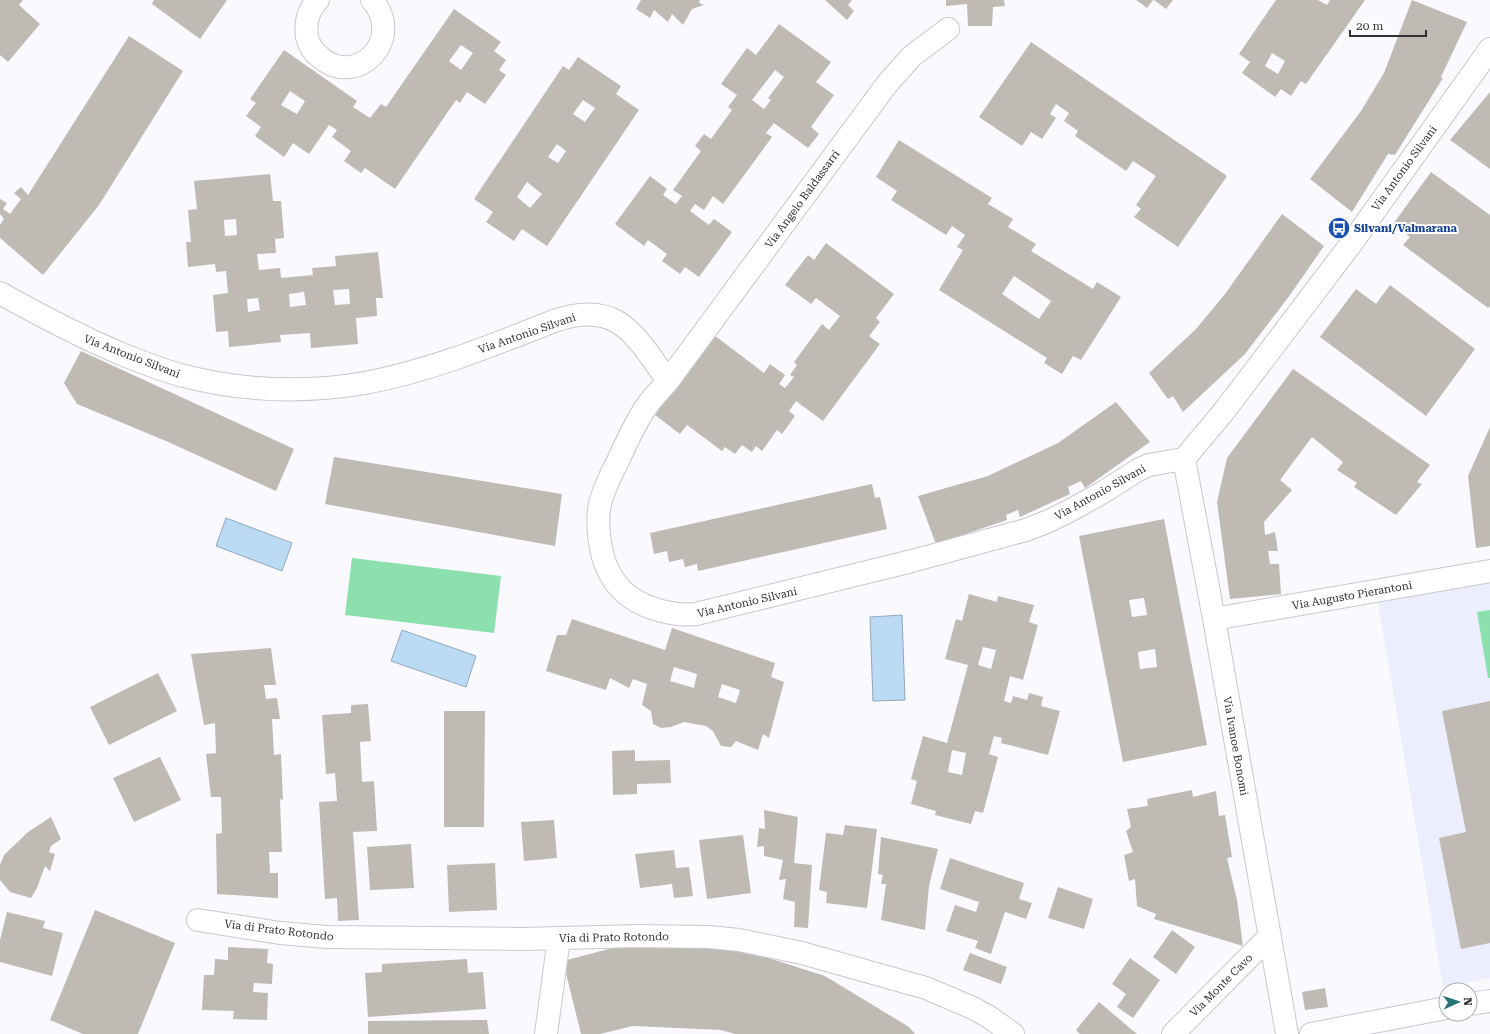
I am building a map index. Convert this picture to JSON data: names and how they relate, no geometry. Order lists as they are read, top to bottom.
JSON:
{
  "streets": {
    "street": [
      "Via Antonio Silvani",
      "Via Angelo Baldassarri",
      "Via Augusto Pierantoni",
      "Via Ivanoe Bonomi",
      "Via di Prato Rotondo",
      "Via Monte Cavo"
    ]
  },
  "crossings": [
    ["Via Antonio Silvani", "Via Angelo Baldassarri"],
    ["Via Antonio Silvani", "Via Ivanoe Bonomi"],
    ["Via Augusto Pierantoni", "Via Ivanoe Bonomi"],
    ["Via Ivanoe Bonomi", "Via Monte Cavo"]
  ],
  "places": {
    "bus stop": ["Silvani/Valmarana"]
  },
  "scale_bar": "20 m",
  "north": "right"
}
